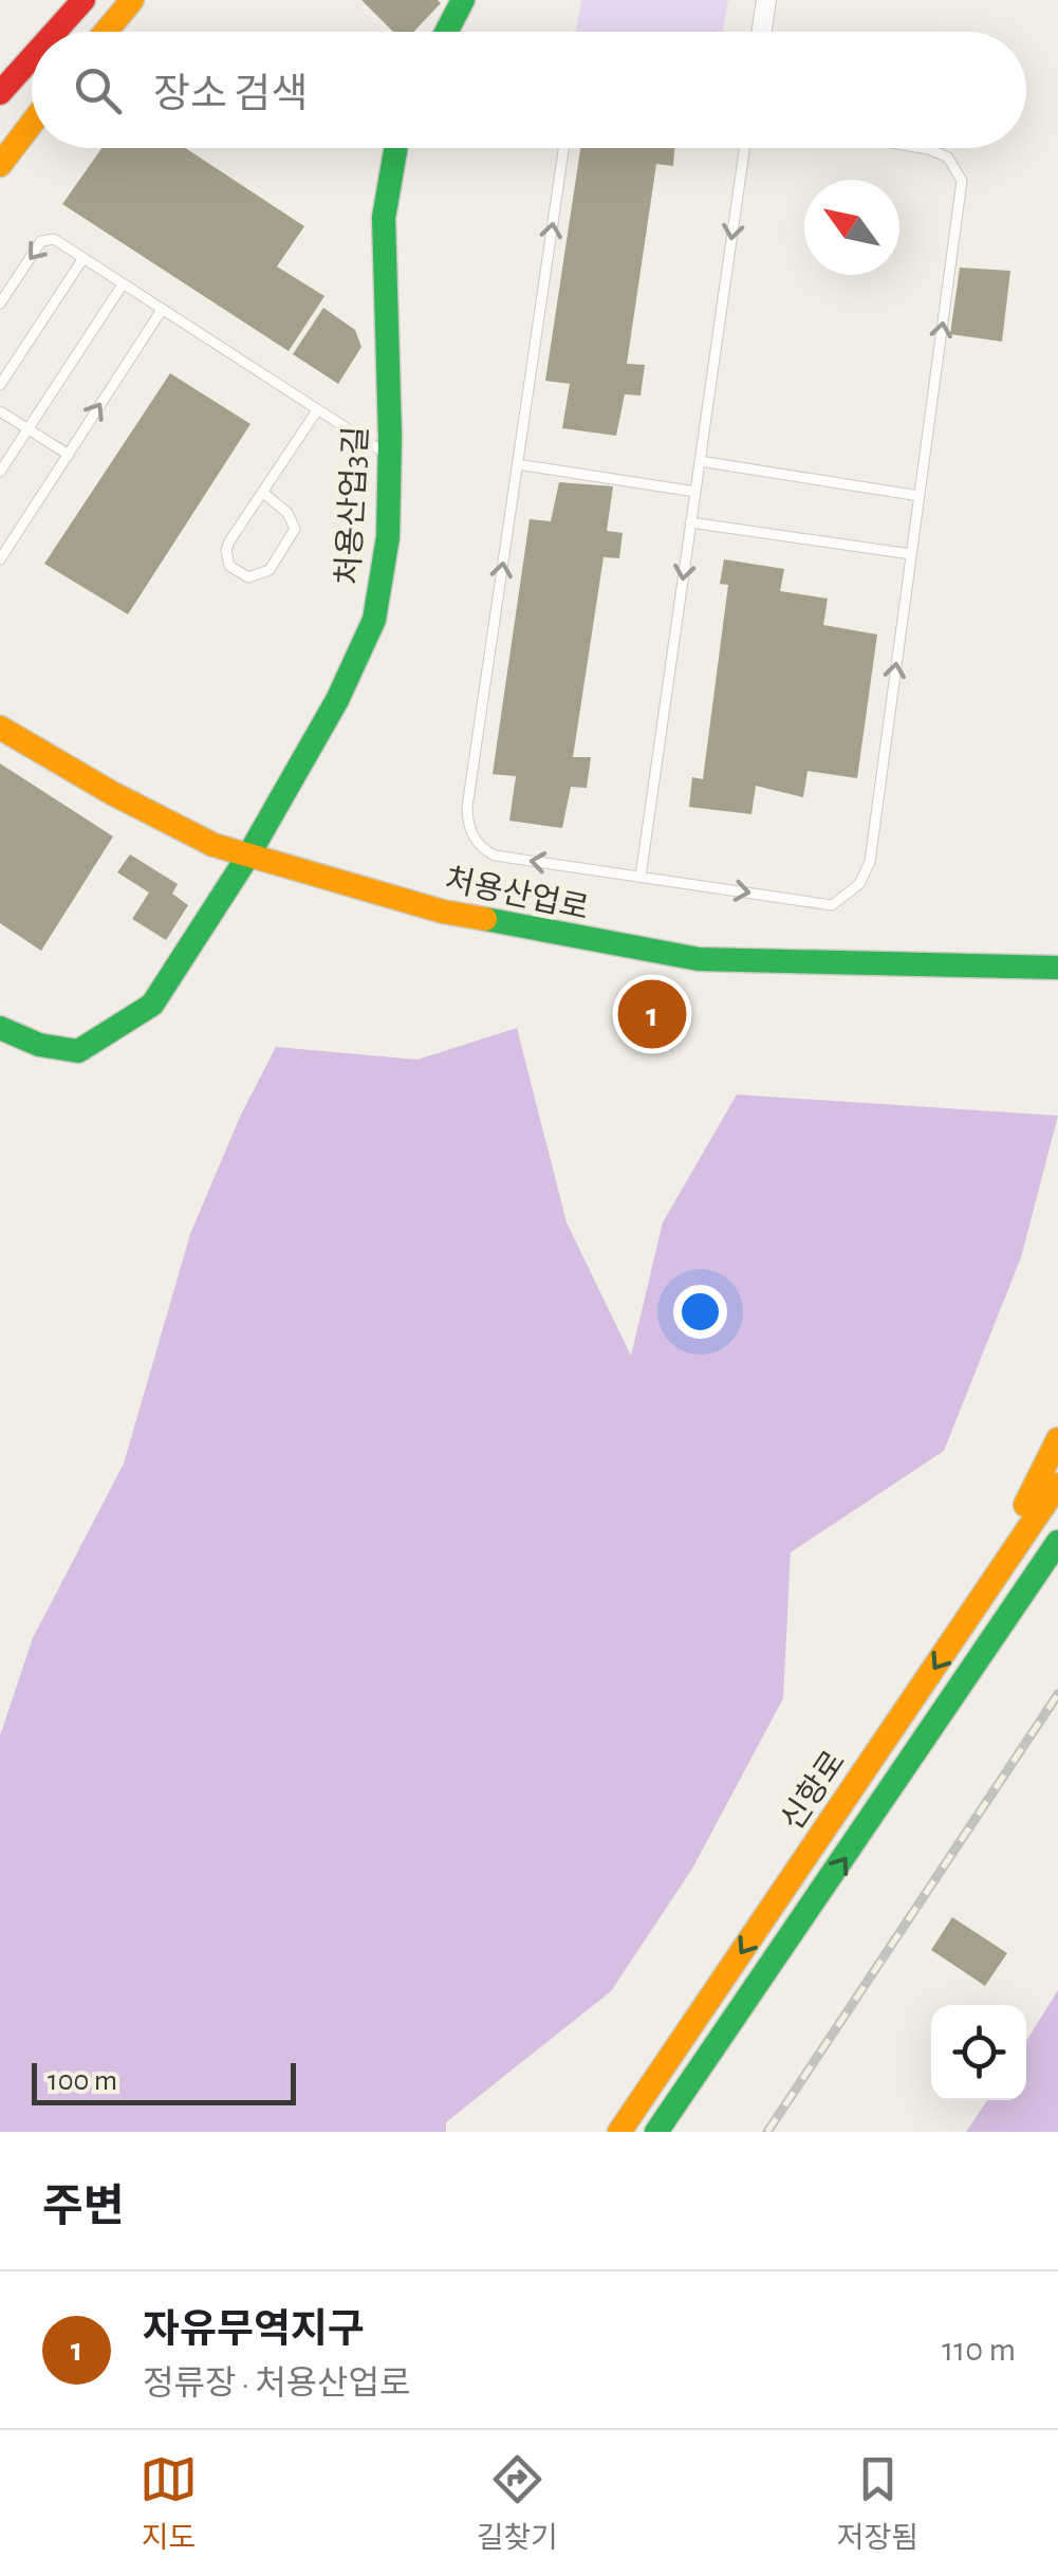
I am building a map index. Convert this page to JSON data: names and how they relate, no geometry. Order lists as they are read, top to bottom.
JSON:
{
  "streets": {
    "main road": ["처용산업3길", "처용산업로", "신항로"]
  },
  "crossings": [
    ["처용산업3길", "처용산업로"]
  ],
  "scale_bar": "100 m",
  "north": "top left",
  "page": {
    "search": "장소 검색",
    "pins": "1",
    "scale": "100 m",
    "heading": "주변",
    "list": [
      {
        "mark": "1",
        "name": "자유무역지구",
        "note": "정류장 · 처용산업로",
        "value": "110 m"
      }
    ],
    "nav": ["지도", "길찾기", "저장됨"]
  }
}
